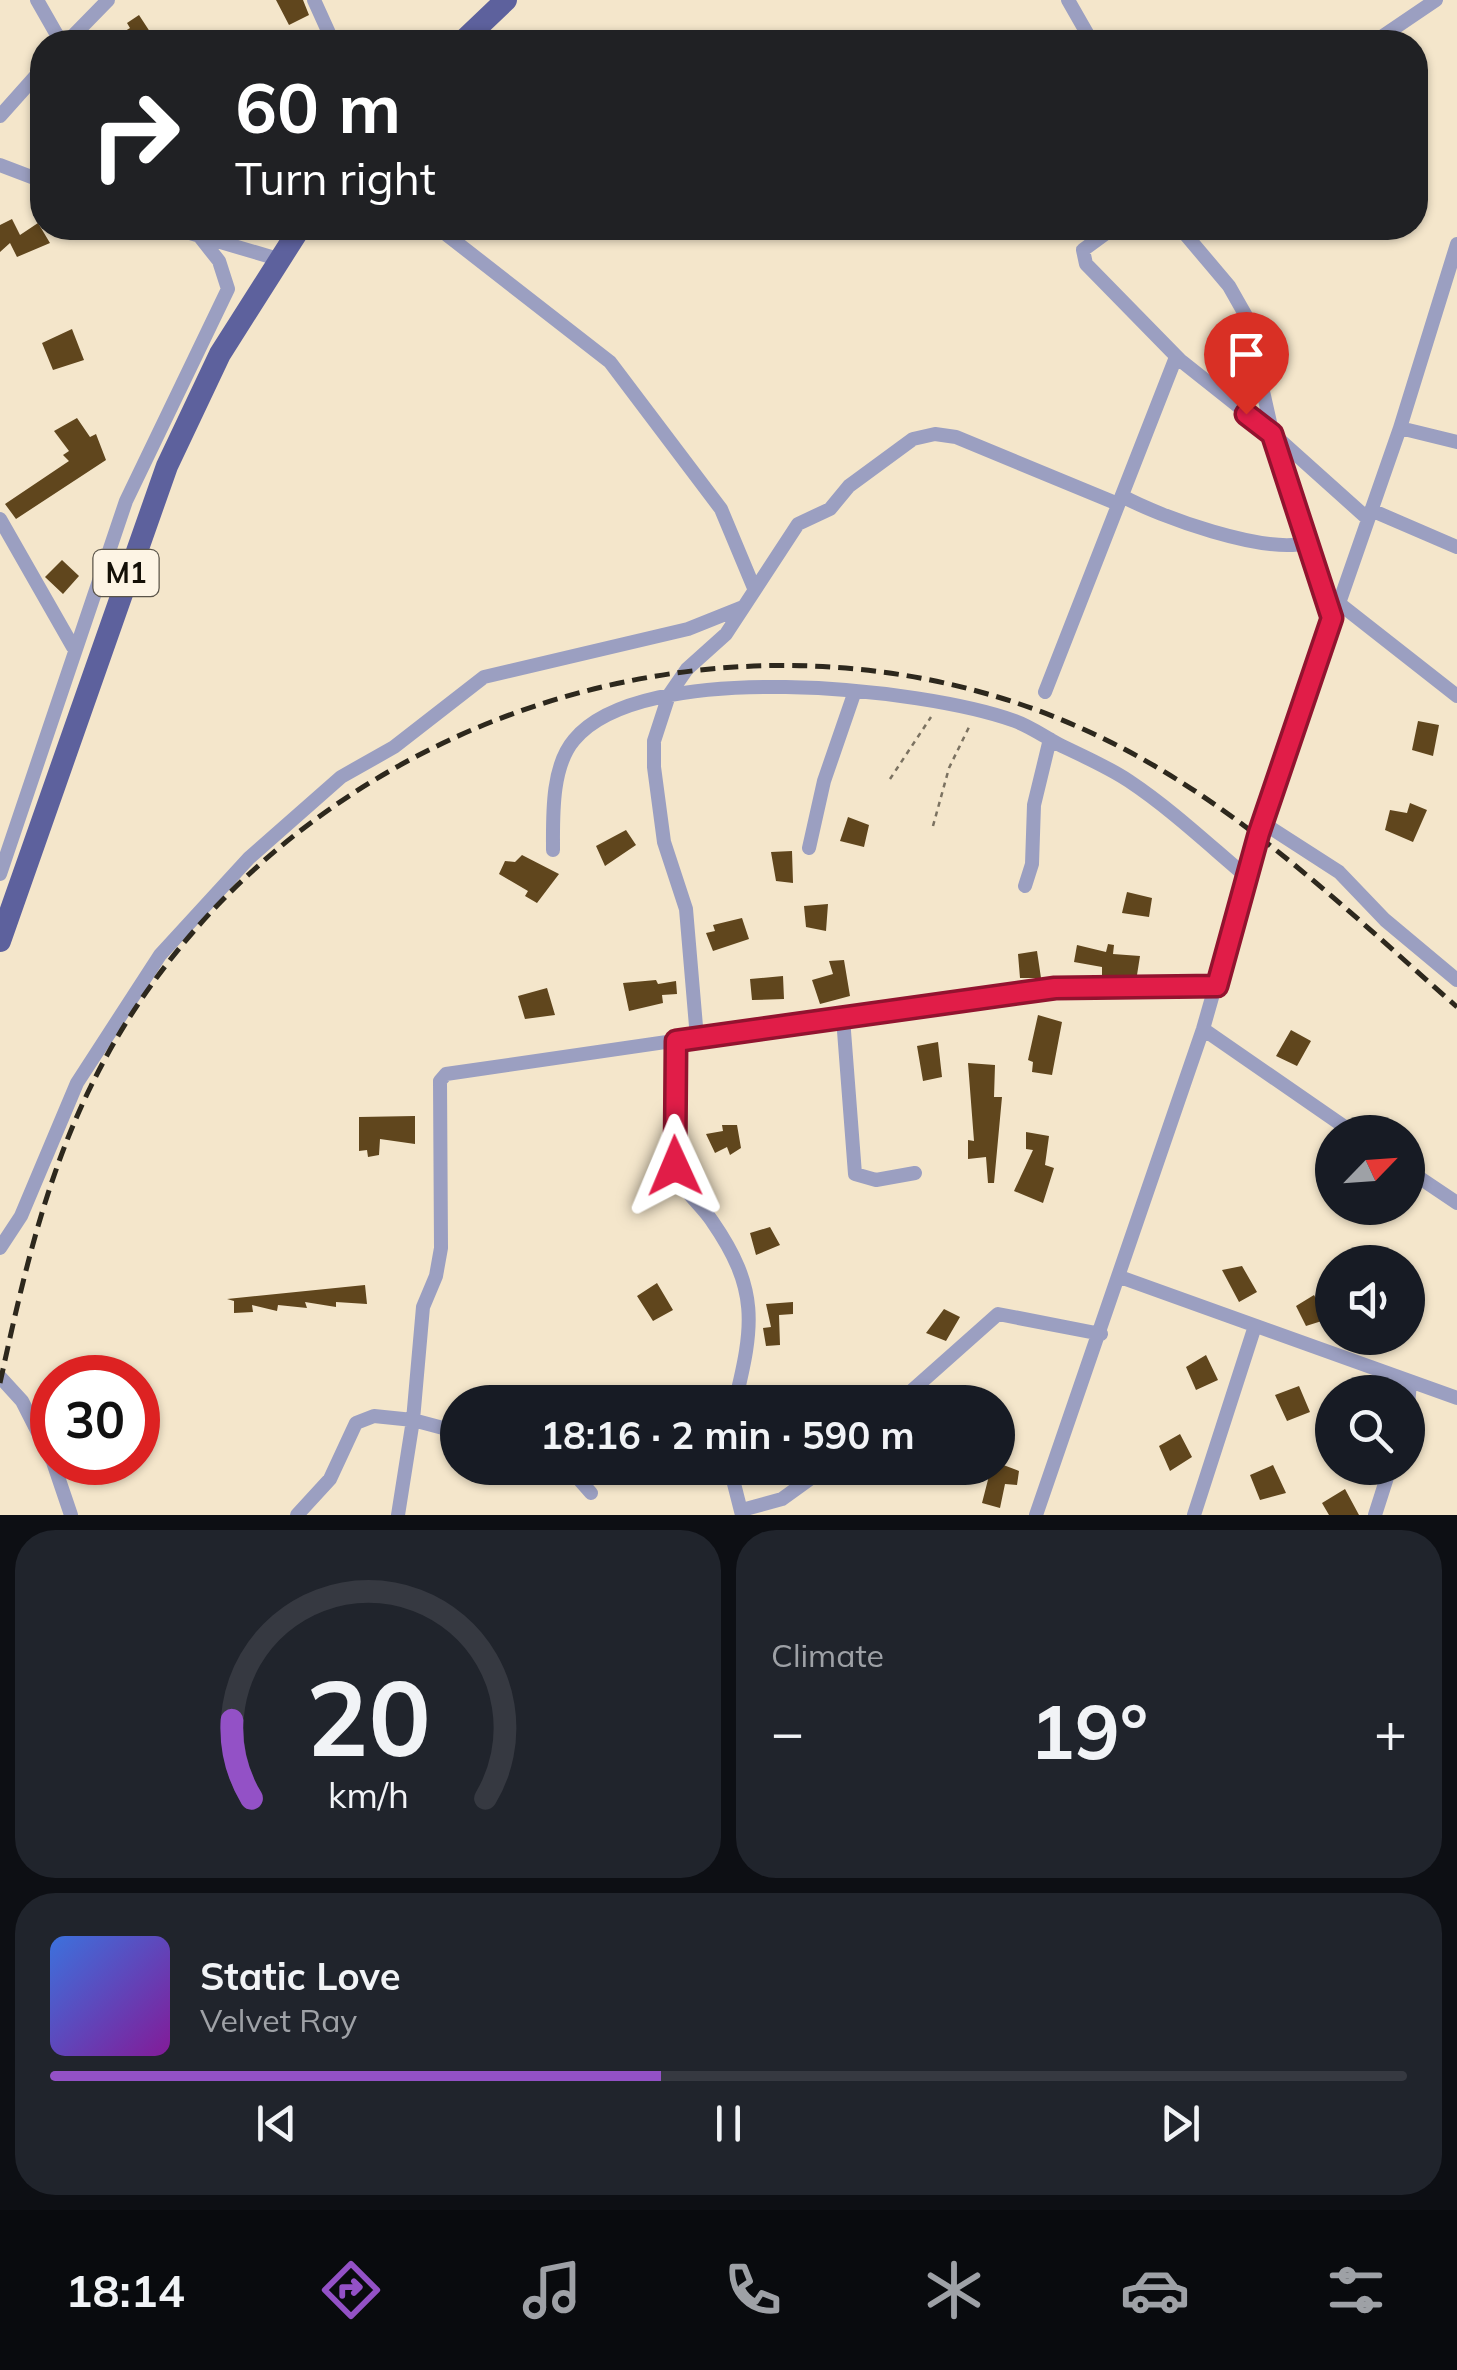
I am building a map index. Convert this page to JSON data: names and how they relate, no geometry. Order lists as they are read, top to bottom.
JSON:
{
  "streets": {
    "main road": ["M1"]
  },
  "north": "top right",
  "page": {
    "turn": ["60 m", "Turn right"],
    "limit": "30",
    "trip": "18:16 · 2 min · 590 m",
    "tile": "Climate",
    "heat": ["−", "19°", "+"],
    "song": ["Static Love", "Velvet Ray"],
    "tabs": "18:14",
    "gauge": ["20", "km/h"]
  }
}
